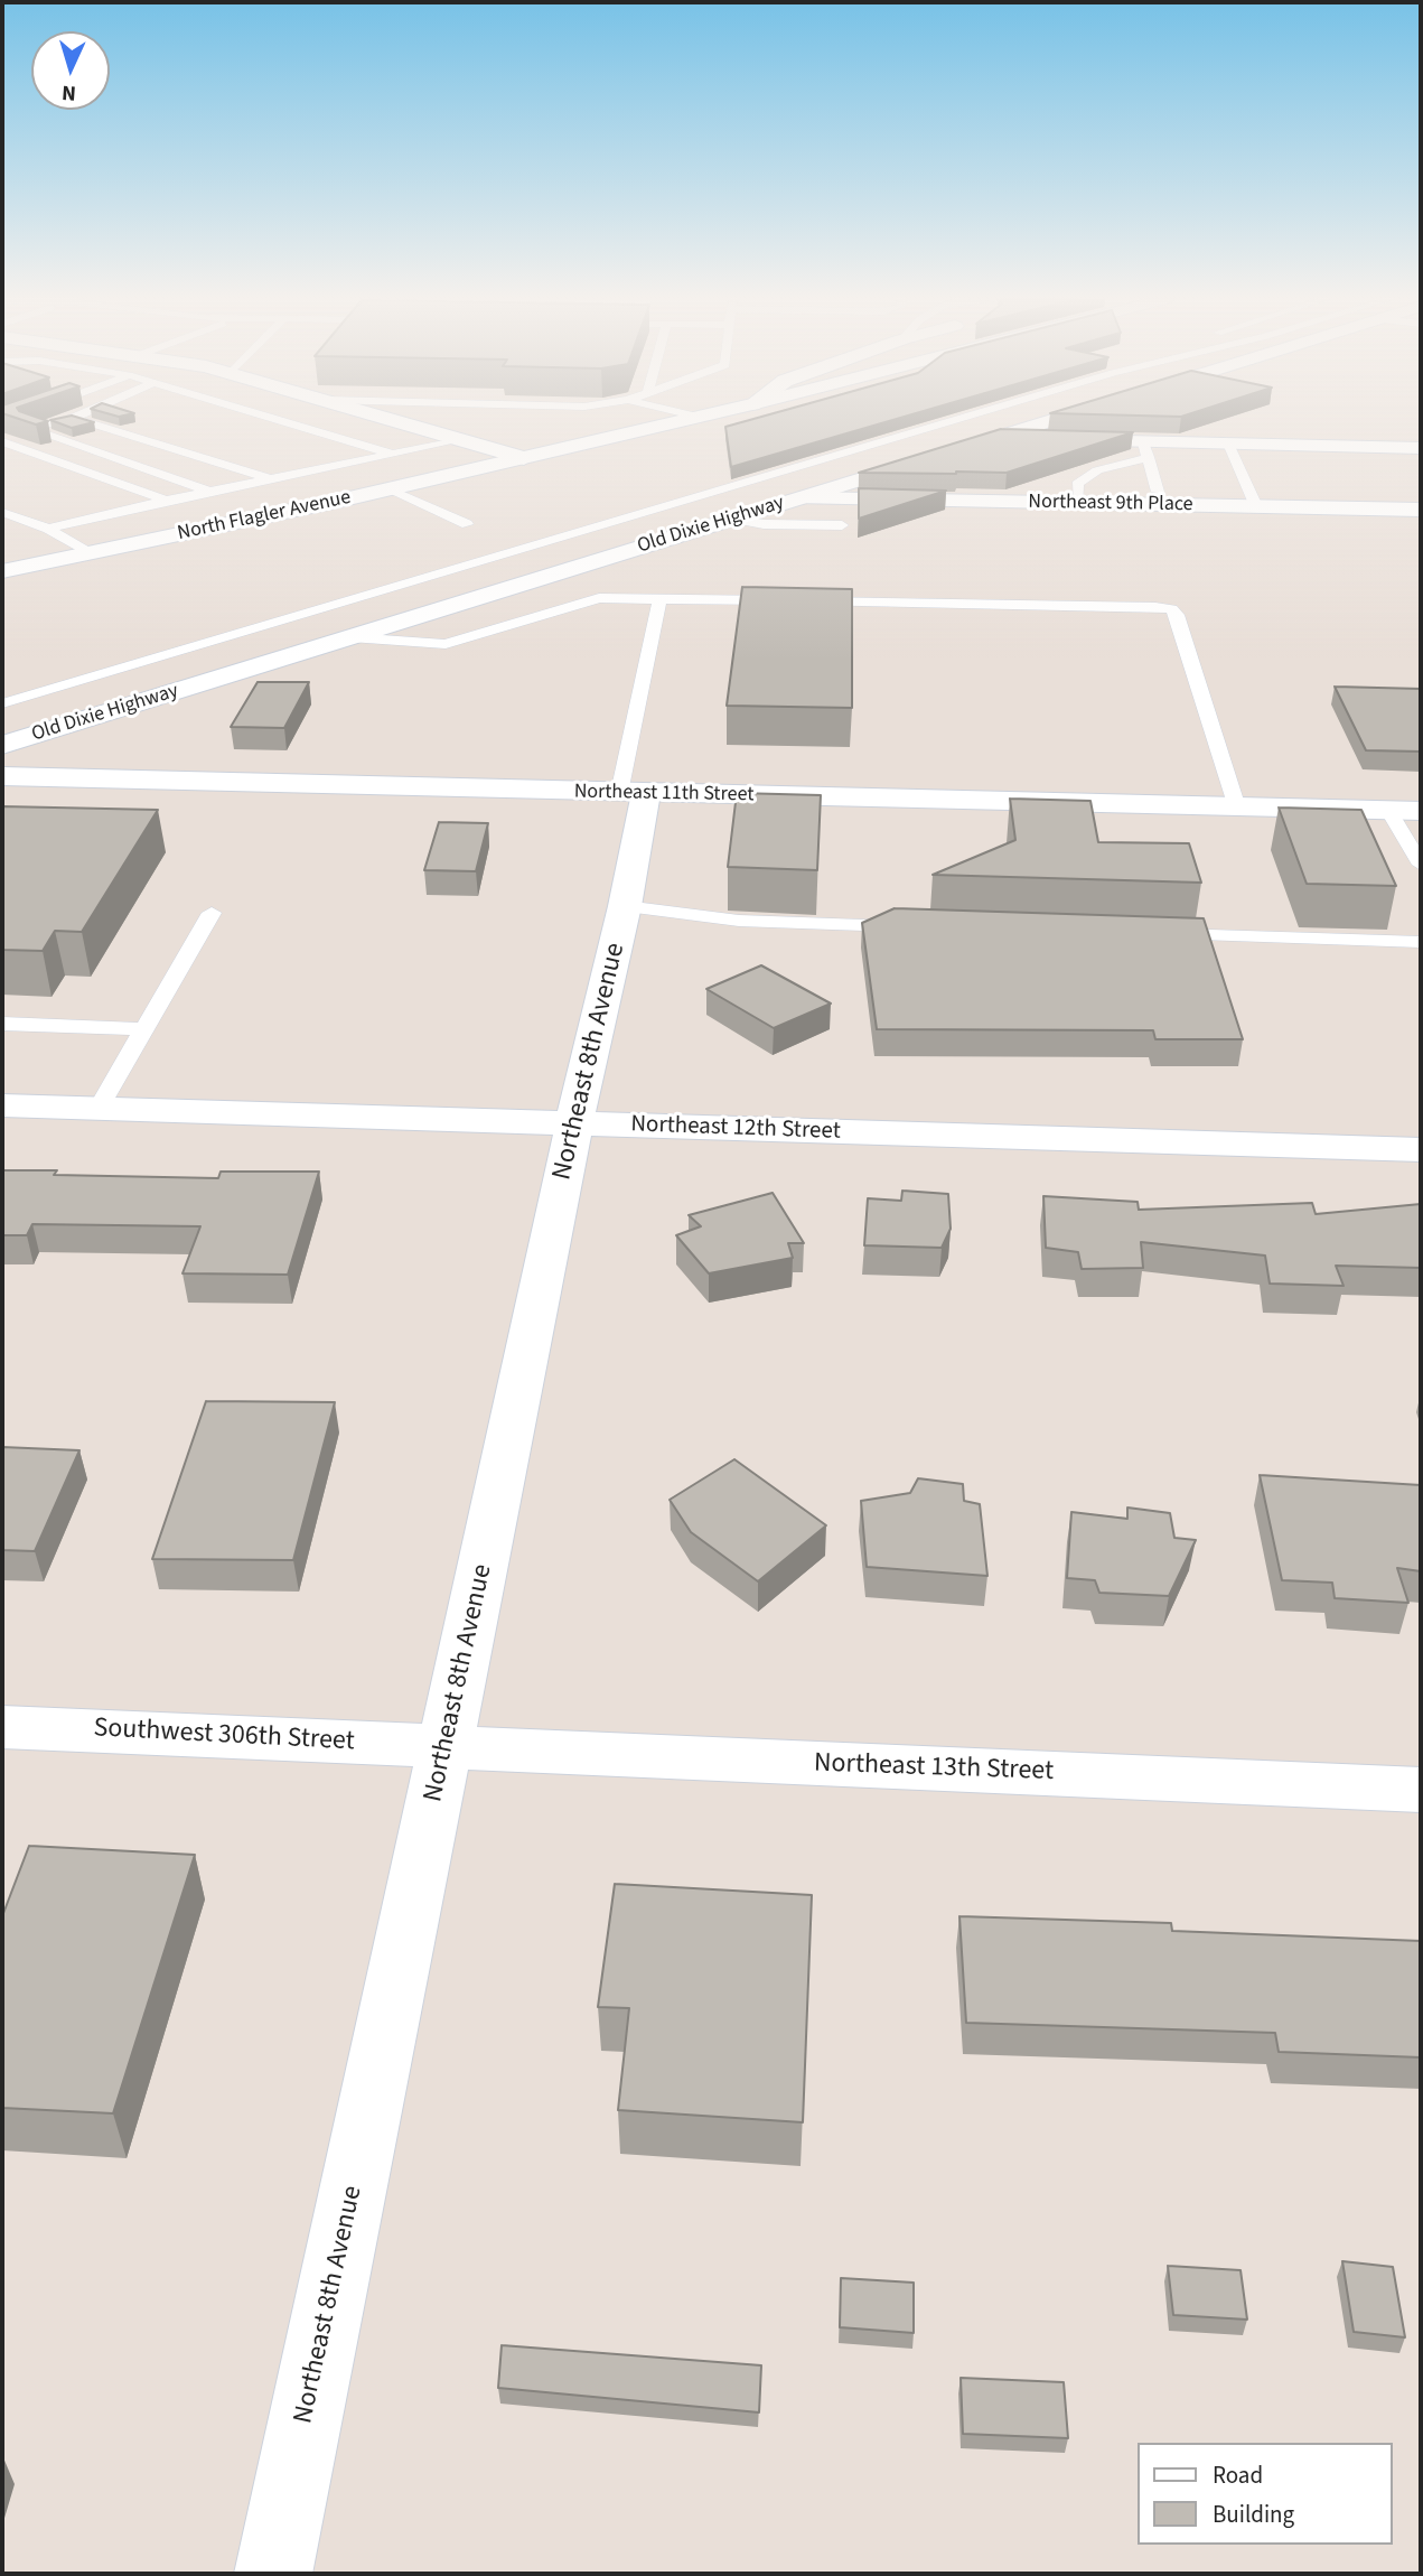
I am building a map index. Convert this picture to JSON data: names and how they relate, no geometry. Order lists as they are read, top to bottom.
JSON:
{
  "streets": {
    "street": [
      "Northeast 9th Place",
      "North Flagler Avenue",
      "Old Dixie Highway",
      "Northeast 11th Street",
      "Northeast 8th Avenue",
      "Northeast 12th Street",
      "Southwest 306th Street",
      "Northeast 13th Street"
    ]
  },
  "crossings": [
    ["Northeast 9th Place", "Old Dixie Highway"],
    ["Northeast 11th Street", "Northeast 8th Avenue"],
    ["Northeast 8th Avenue", "Northeast 12th Street"],
    ["Northeast 8th Avenue", "Southwest 306th Street"],
    ["Northeast 8th Avenue", "Northeast 13th Street"],
    ["Southwest 306th Street", "Northeast 13th Street"]
  ],
  "legend": ["Road", "Building"],
  "north": "bottom"
}
